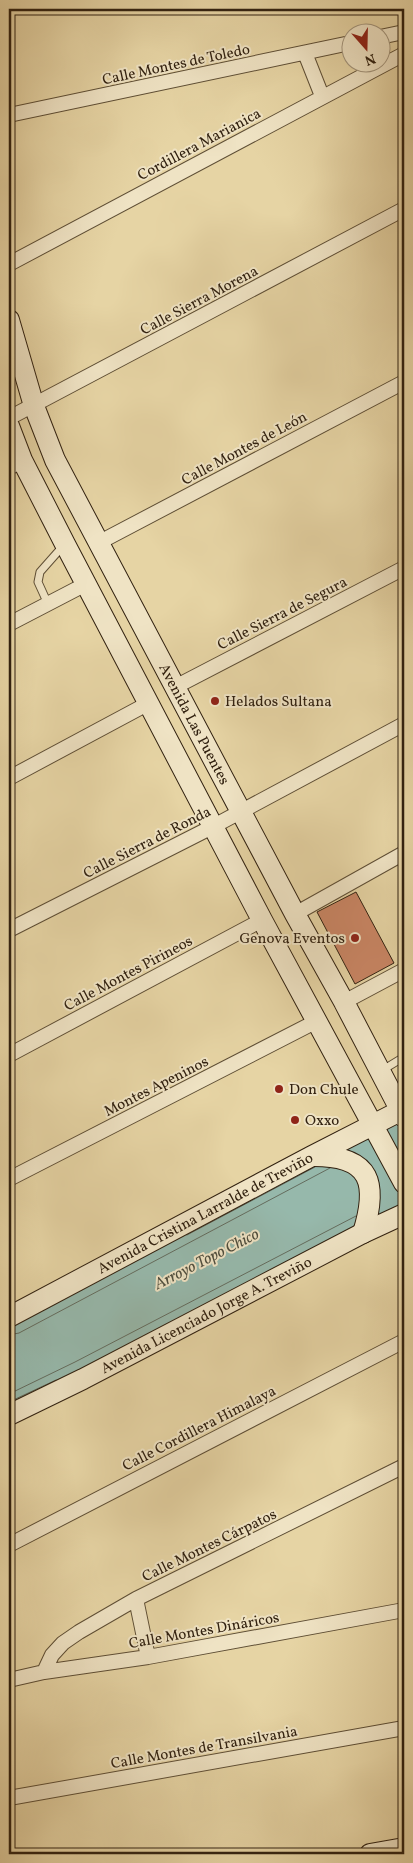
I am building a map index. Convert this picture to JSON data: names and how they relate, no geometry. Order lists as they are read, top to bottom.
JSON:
{
  "streets": {
    "street": [
      "Calle Montes de Toledo",
      "Cordillera Marianica",
      "Calle Sierra Morena",
      "Calle Montes de León",
      "Calle Sierra de Segura",
      "Avenida Las Puentes",
      "Calle Sierra de Ronda",
      "Calle Montes Pirineos",
      "Montes Apeninos",
      "Avenida Cristina Larralde de Treviño",
      "Avenida Licenciado Jorge A. Treviño",
      "Calle Cordillera Himalaya",
      "Calle Montes Cárpatos",
      "Calle Montes Dináricos",
      "Calle Montes de Transilvania"
    ]
  },
  "crossings": [
    ["Calle Sierra Morena", "Avenida Las Puentes"],
    ["Calle Montes de León", "Avenida Las Puentes"],
    ["Calle Sierra de Segura", "Avenida Las Puentes"],
    ["Avenida Las Puentes", "Calle Sierra de Ronda"],
    ["Avenida Las Puentes", "Calle Montes Pirineos"],
    ["Avenida Las Puentes", "Montes Apeninos"],
    ["Avenida Las Puentes", "Avenida Cristina Larralde de Treviño"],
    ["Calle Montes Cárpatos", "Calle Montes Dináricos"]
  ],
  "water": ["Arroyo Topo Chico"],
  "places": [
    "Helados Sultana",
    "Genova Eventos",
    "Don Chule",
    "Oxxo"
  ],
  "north": "bottom"
}
